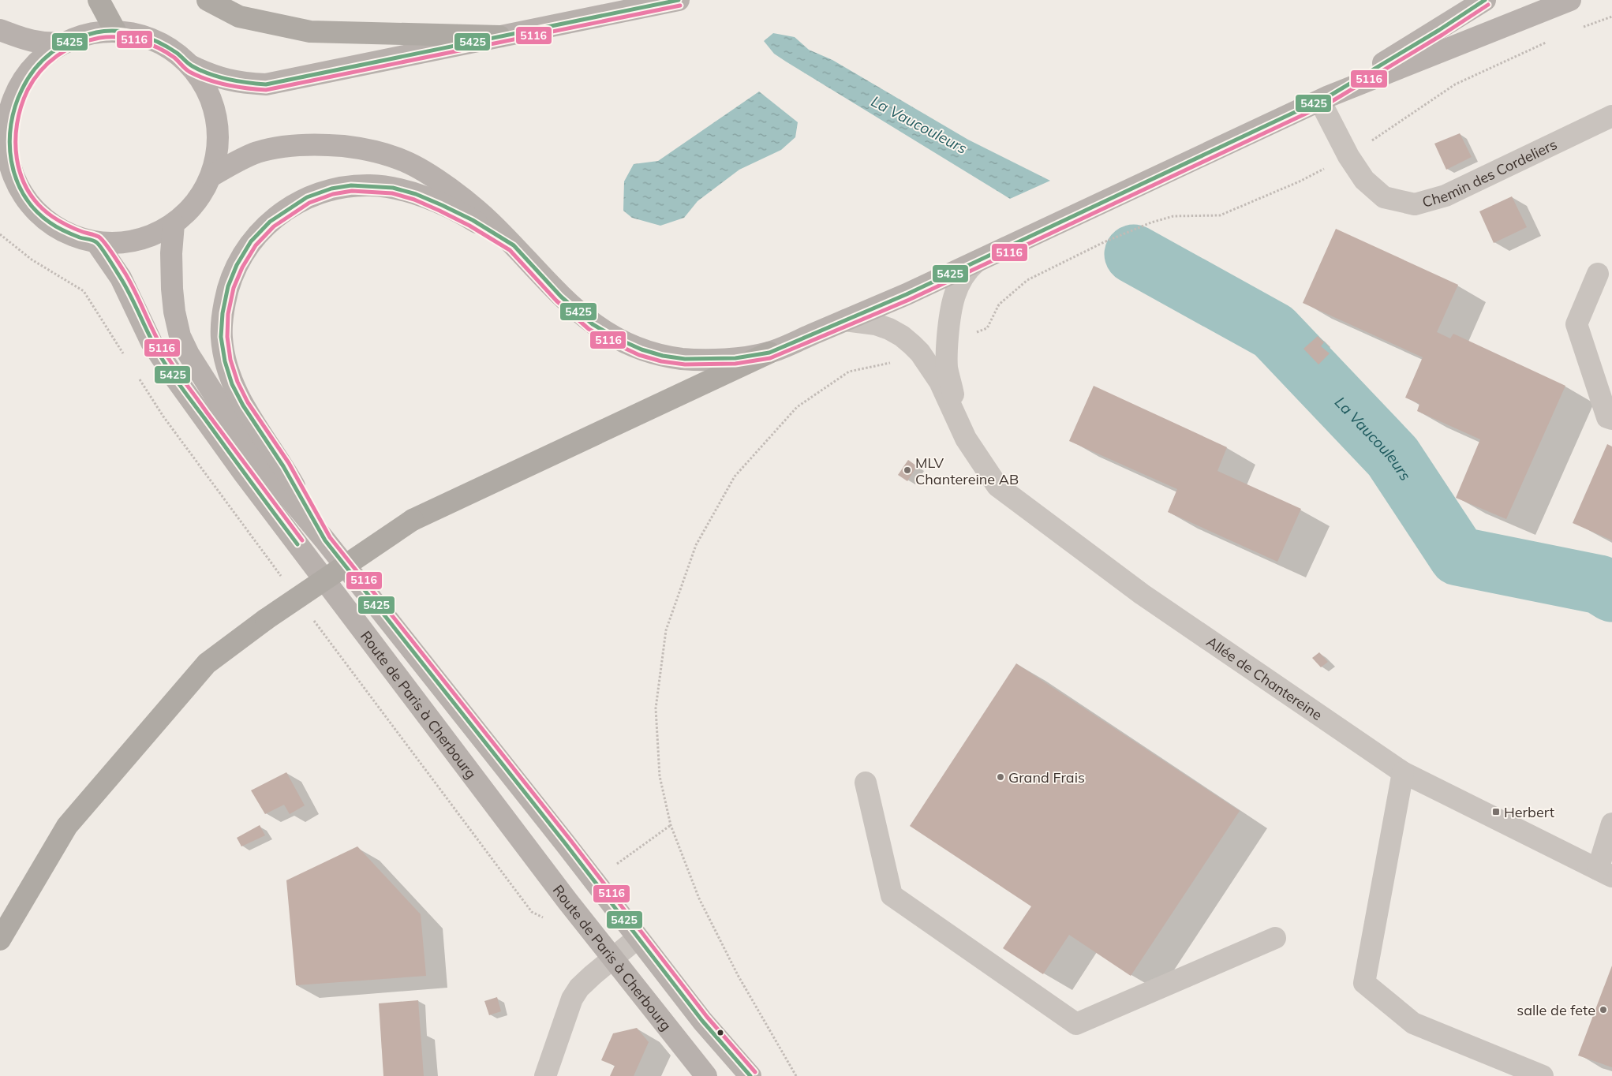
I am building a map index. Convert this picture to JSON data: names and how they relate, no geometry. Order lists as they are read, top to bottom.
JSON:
{
  "streets": {
    "main road": ["Route de Paris à Cherbourg"],
    "street": ["Chemin des Cordeliers", "Allée de Chantereine"]
  },
  "water": ["La Vaucouleurs"],
  "places": {
    "other": ["MLV Chantereine AB", "Grand Frais", "salle de fete"],
    "transit": ["Herbert"]
  },
  "lines": ["transit line 5425", "transit line 5116"]
}
